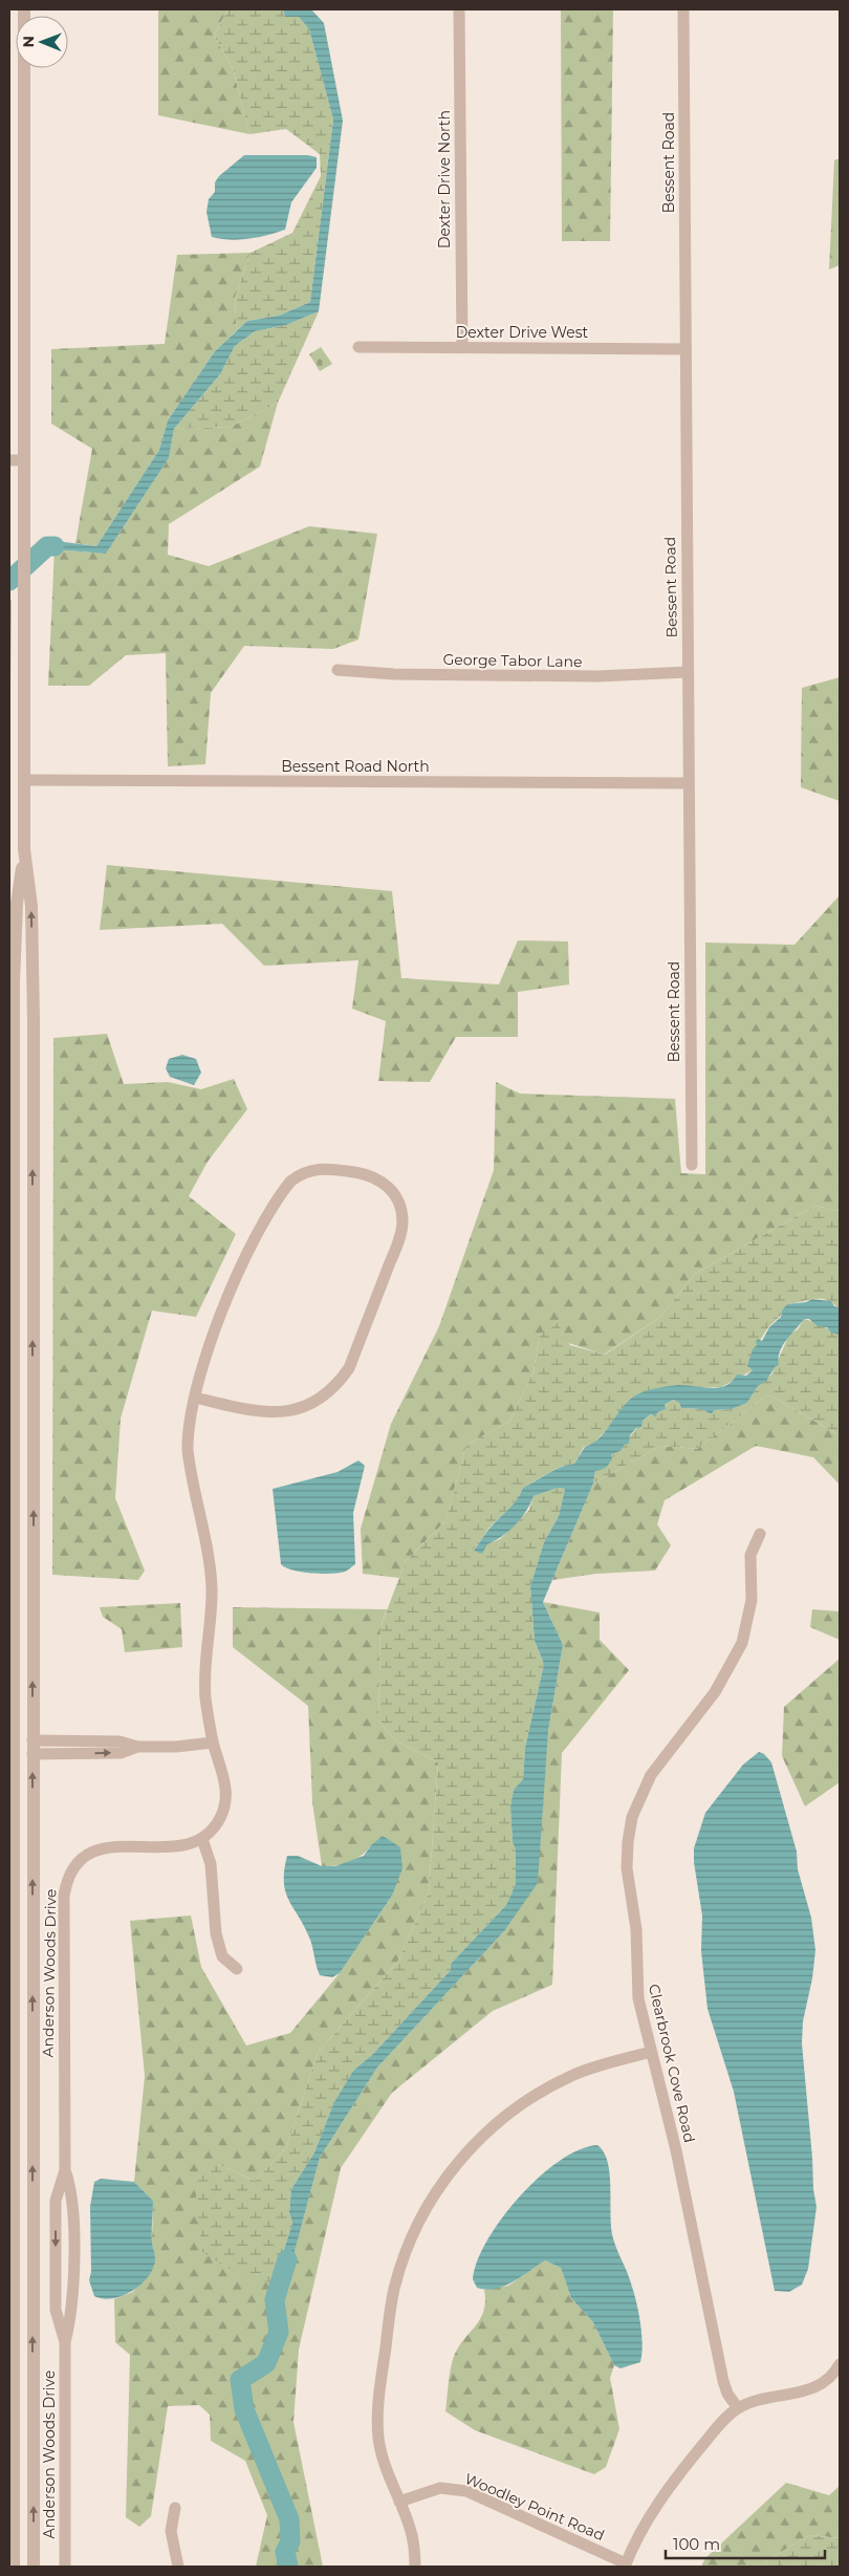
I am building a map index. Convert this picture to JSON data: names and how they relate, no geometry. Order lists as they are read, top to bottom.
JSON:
{
  "streets": {
    "street": [
      "Bessent Road",
      "Dexter Drive North",
      "Dexter Drive West",
      "George Tabor Lane",
      "Bessent Road North",
      "Anderson Woods Drive",
      "Clearbrook Cove Road",
      "Woodley Point Road"
    ]
  },
  "crossings": [
    ["Bessent Road", "Dexter Drive West"],
    ["Bessent Road", "George Tabor Lane"],
    ["Bessent Road", "Bessent Road North"],
    ["Dexter Drive North", "Dexter Drive West"]
  ],
  "scale_bar": "100 m",
  "north": "left"
}
